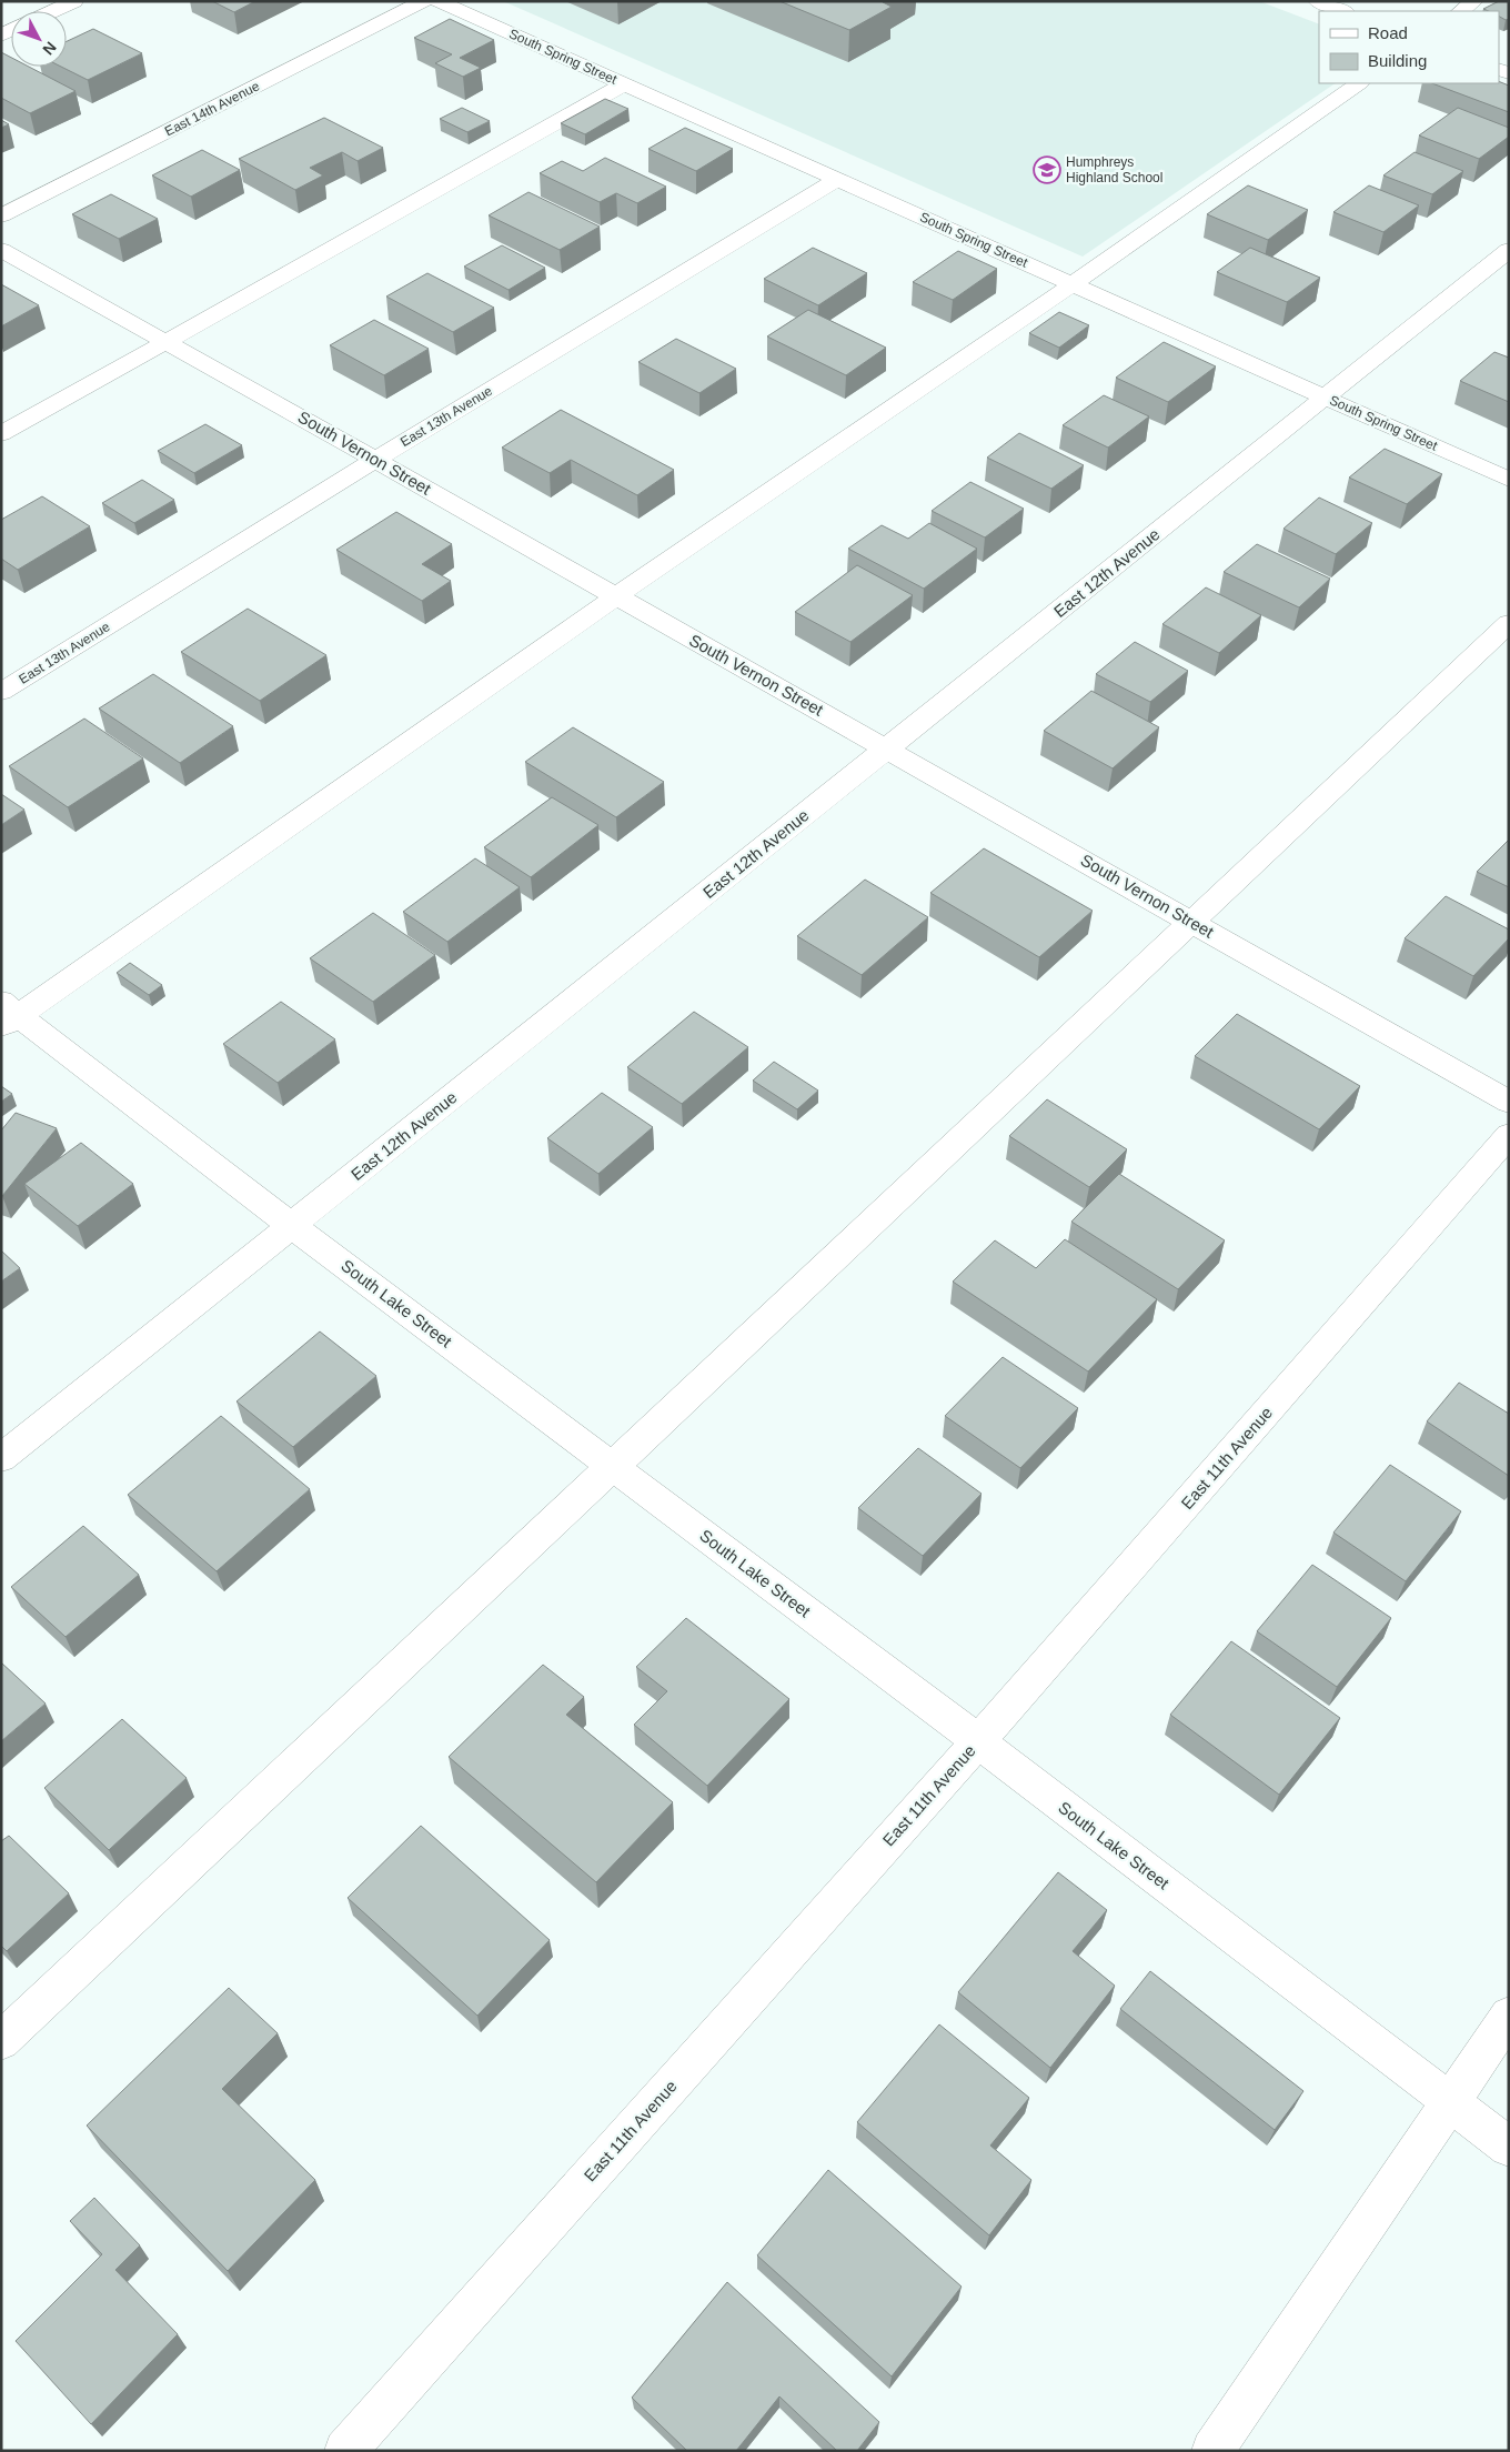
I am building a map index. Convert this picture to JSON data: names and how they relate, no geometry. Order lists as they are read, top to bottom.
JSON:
{
  "streets": {
    "street": [
      "South Spring Street",
      "East 14th Avenue",
      "East 13th Avenue",
      "South Vernon Street",
      "East 12th Avenue",
      "South Lake Street",
      "East 11th Avenue"
    ]
  },
  "crossings": [
    ["South Spring Street", "East 13th Avenue"],
    ["South Spring Street", "East 12th Avenue"],
    ["East 13th Avenue", "South Vernon Street"],
    ["South Vernon Street", "East 12th Avenue"],
    ["East 12th Avenue", "South Lake Street"],
    ["South Lake Street", "East 11th Avenue"]
  ],
  "places": {
    "school or university": ["Humphreys Highland School"]
  },
  "legend": ["Road", "Building"],
  "north": "bottom right"
}
